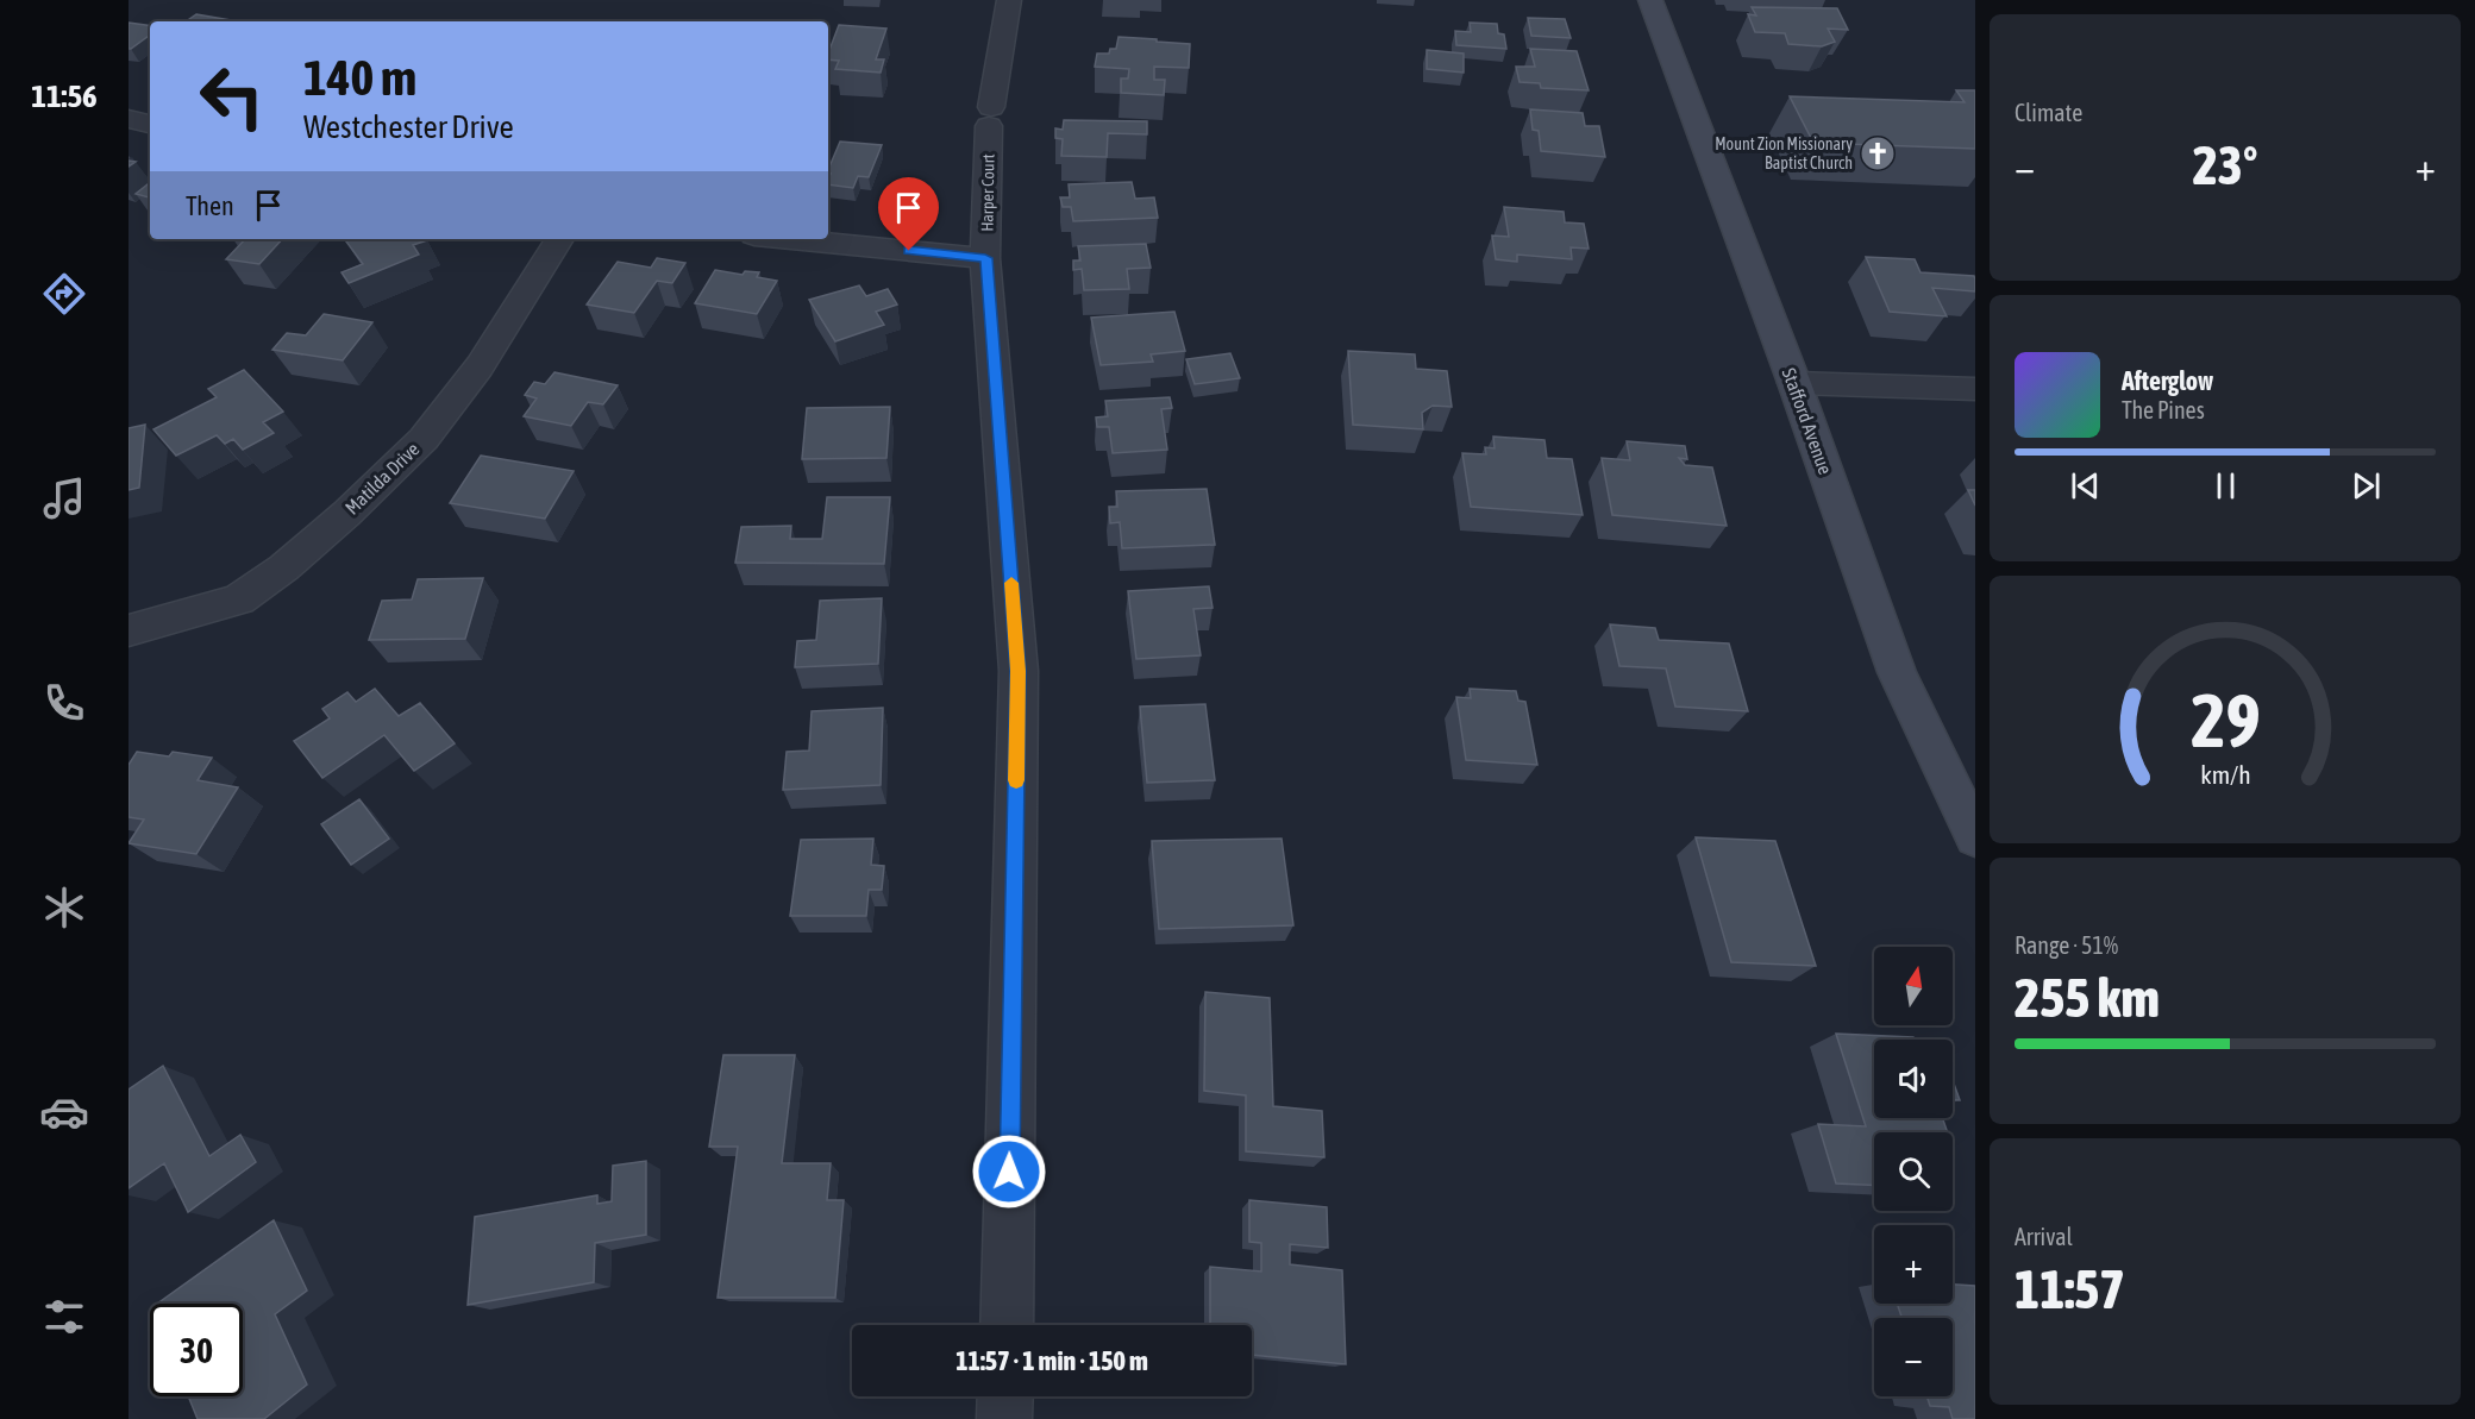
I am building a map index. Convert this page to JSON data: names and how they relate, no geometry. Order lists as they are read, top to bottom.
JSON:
{
  "streets": {
    "main road": ["Stafford Avenue"],
    "street": ["Harper Court", "Matilda Drive"]
  },
  "places": {
    "church": ["Mount Zion Missionary Baptist Church"]
  },
  "north": "top",
  "page": {
    "tabs": "11:56",
    "tile": [
      "Climate",
      ["Range · 51%", "255 km"],
      ["Arrival", "11:57"]
    ],
    "turn": ["140 m", "Westchester Drive"],
    "heat": ["−", "23°", "+"],
    "then": "Then",
    "song": ["Afterglow", "The Pines"],
    "map_buttons": ["+", "−"],
    "limit": "30",
    "trip": "11:57 · 1 min · 150 m",
    "gauge": ["29", "km/h"]
  }
}
